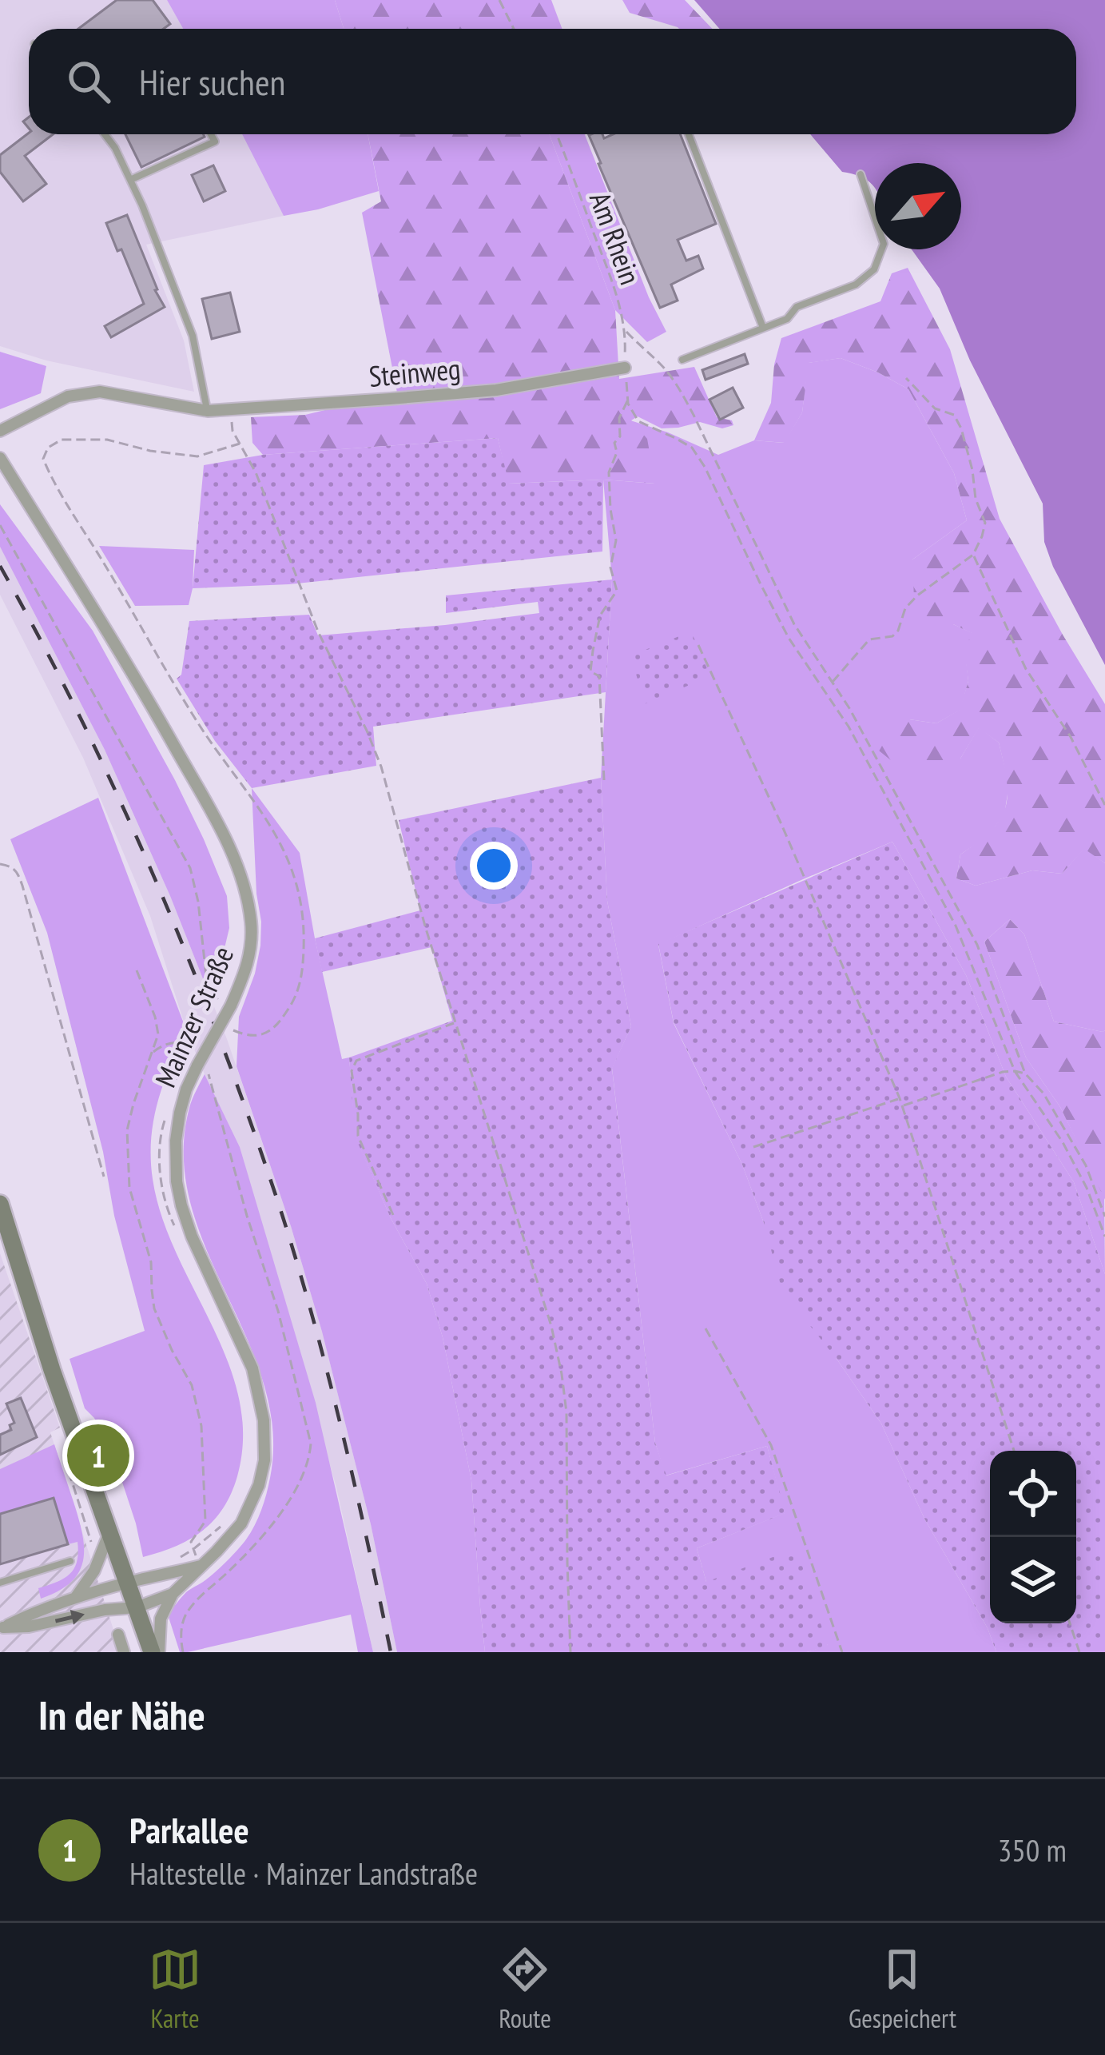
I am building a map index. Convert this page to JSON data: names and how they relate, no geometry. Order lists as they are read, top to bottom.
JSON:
{
  "streets": {
    "street": ["Steinweg", "Mainzer Straße"],
    "path": ["Am Rhein"]
  },
  "crossings": [
    ["Am Rhein", "Steinweg"]
  ],
  "north": "top right",
  "page": {
    "search": "Hier suchen",
    "pins": "1",
    "heading": "In der Nähe",
    "list": [
      {
        "mark": "1",
        "name": "Parkallee",
        "note": "Haltestelle · Mainzer Landstraße",
        "value": "350 m"
      }
    ],
    "nav": ["Karte", "Route", "Gespeichert"]
  }
}
